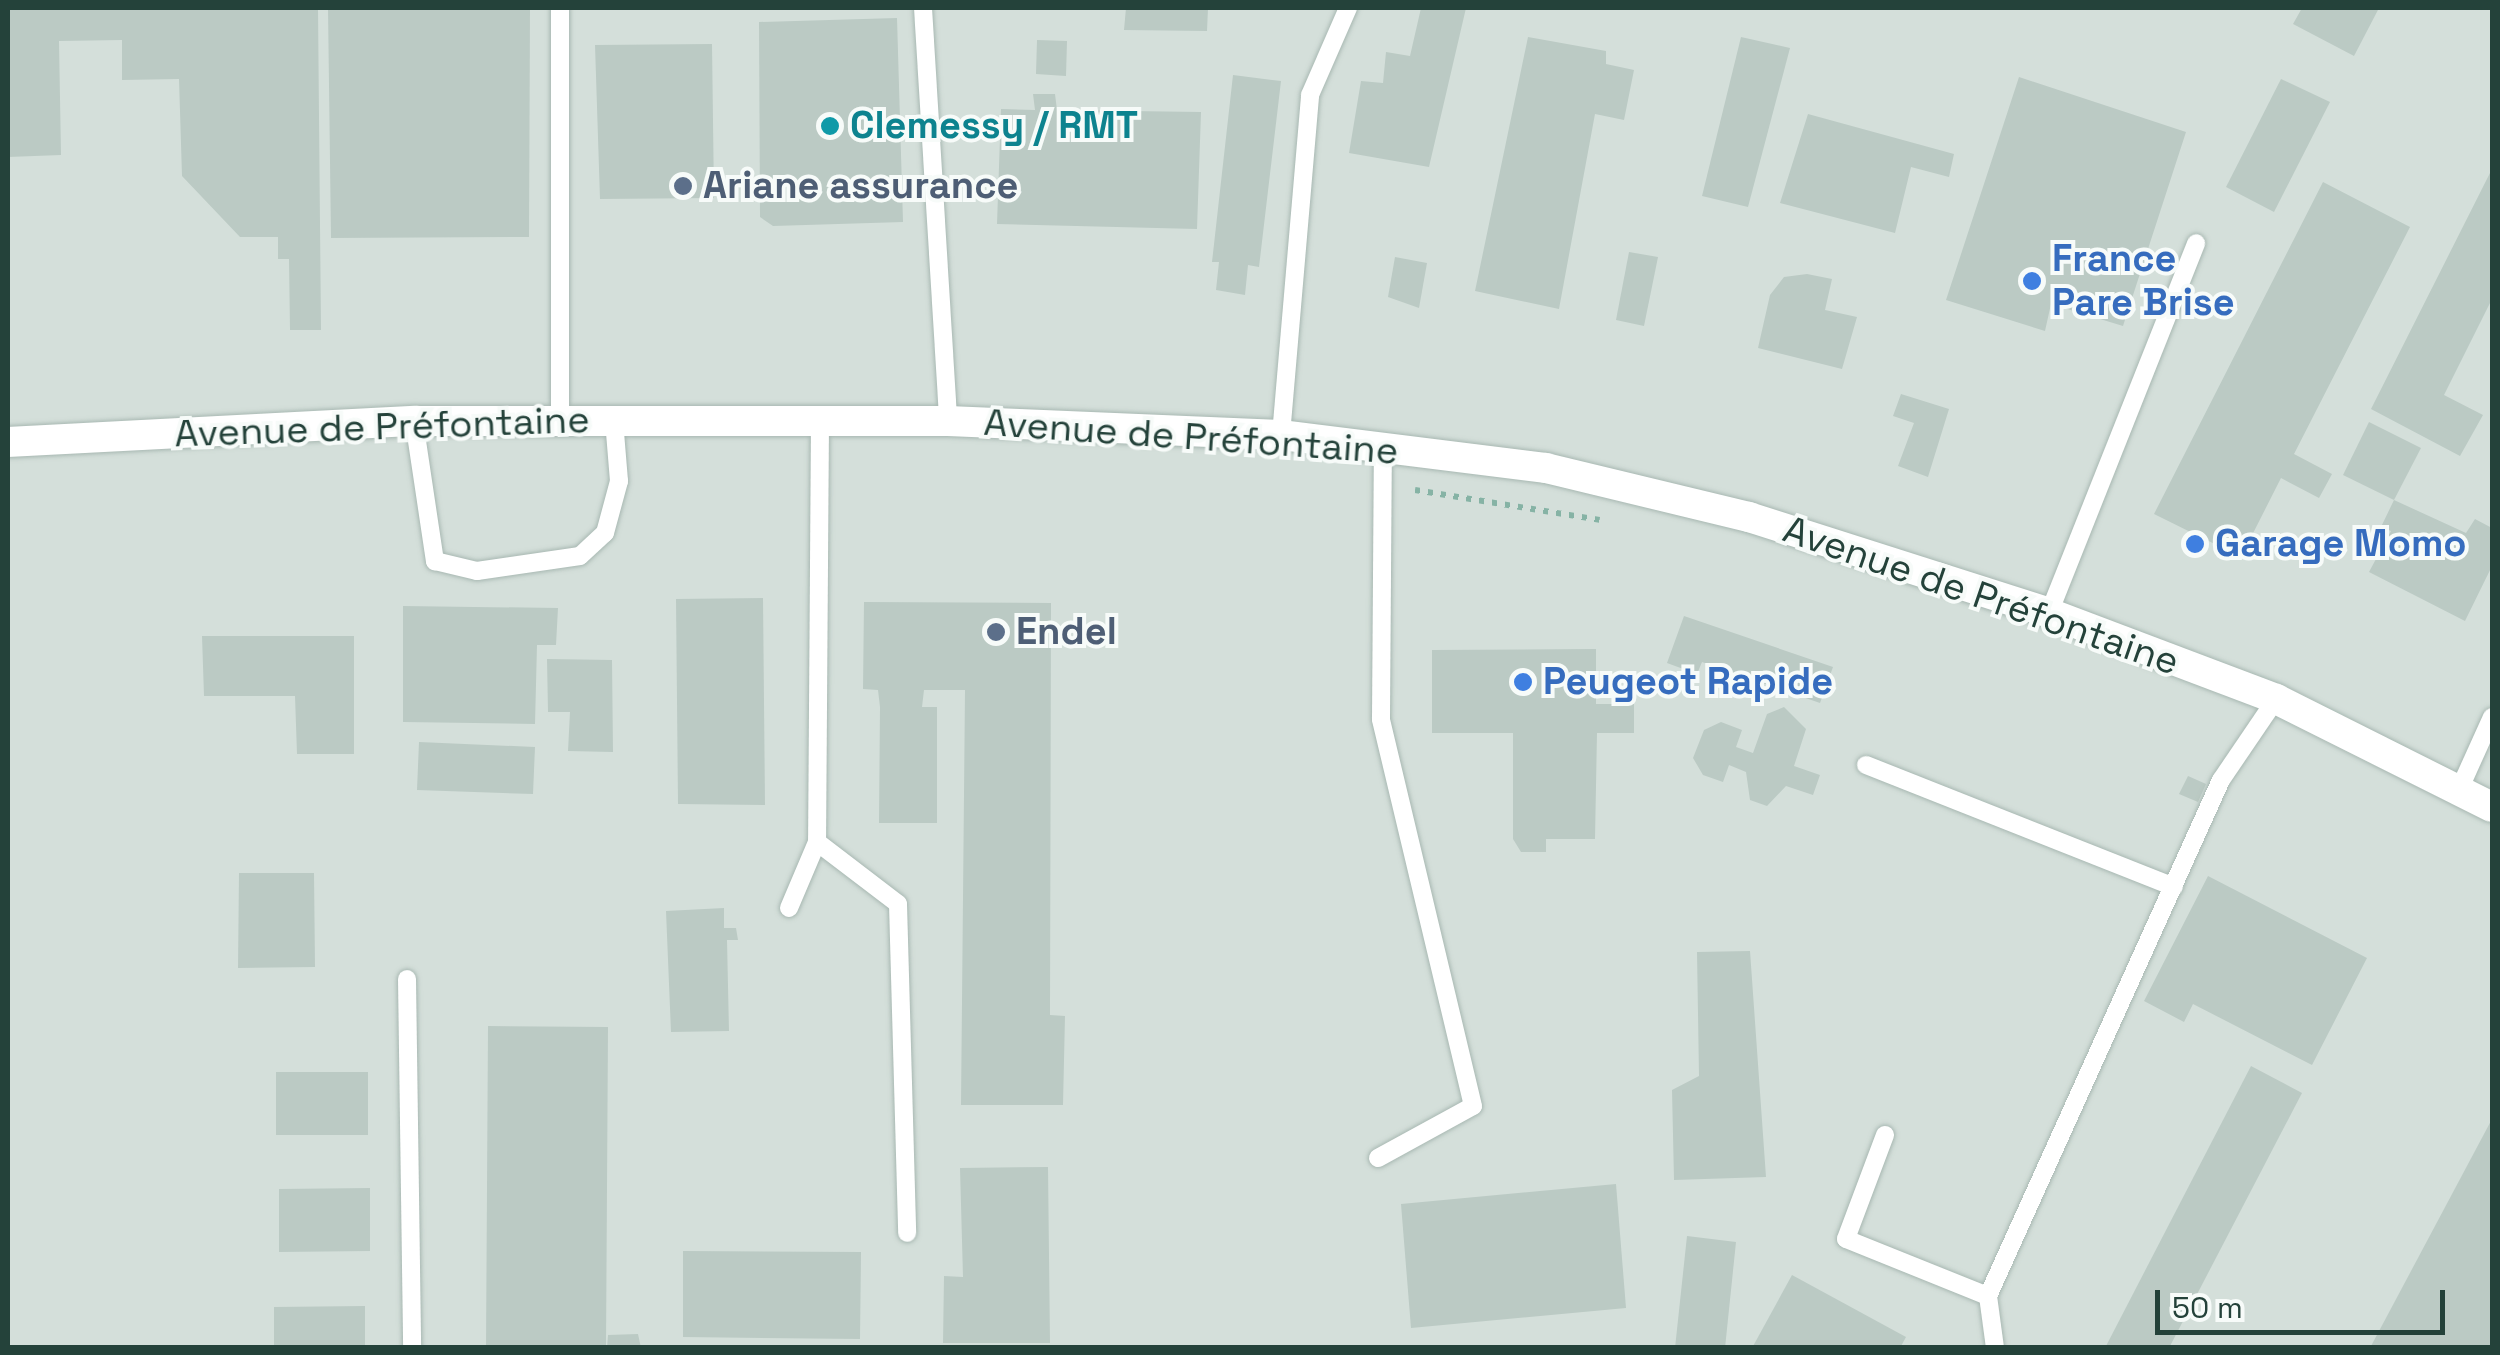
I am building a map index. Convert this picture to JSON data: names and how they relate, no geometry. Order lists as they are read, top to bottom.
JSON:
{
  "streets": {
    "main road": ["Avenue de Préfontaine"]
  },
  "places": [
    "Clemessy / RMT",
    "Ariane assurance",
    "France Pare Brise",
    "Garage Momo",
    "Endel",
    "Peugeot Rapide"
  ],
  "scale_bar": "50 m"
}
